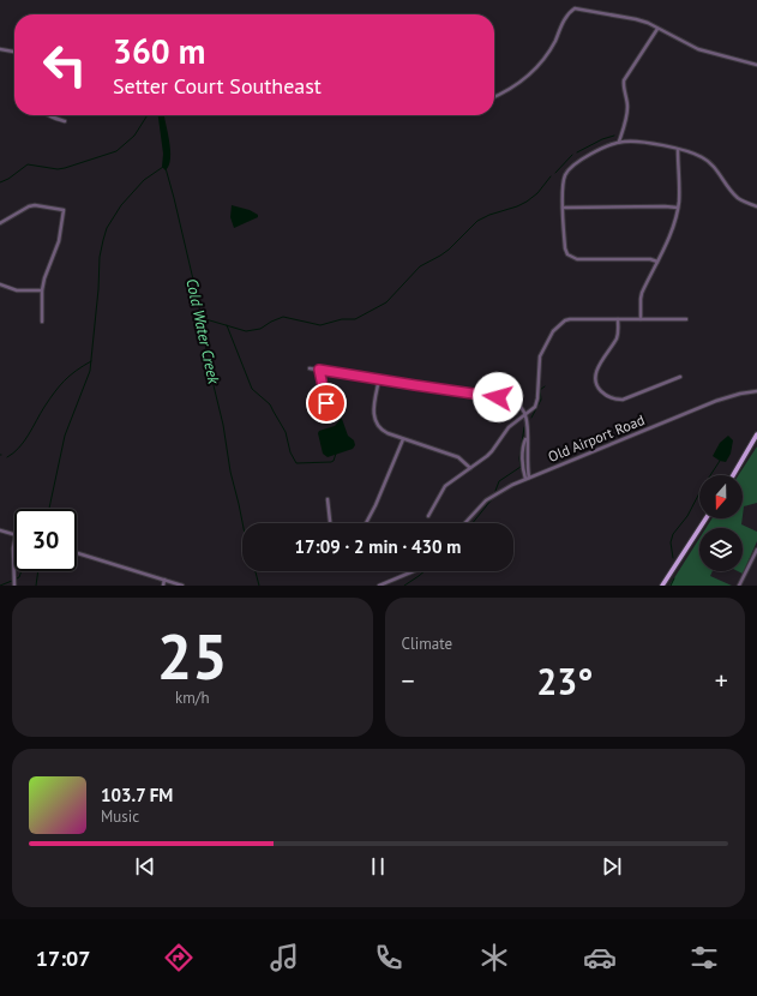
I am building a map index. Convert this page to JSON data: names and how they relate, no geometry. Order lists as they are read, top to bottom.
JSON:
{
  "streets": {
    "street": ["Old Airport Road"]
  },
  "water": ["Cold Water Creek"],
  "north": "bottom",
  "page": {
    "turn": ["360 m", "Setter Court Southeast"],
    "limit": "30",
    "trip": "17:09 · 2 min · 430 m",
    "tile": [
      ["25", "km/h"],
      "Climate"
    ],
    "heat": ["−", "23°", "+"],
    "song": ["103.7 FM", "Music"],
    "tabs": "17:07"
  }
}
